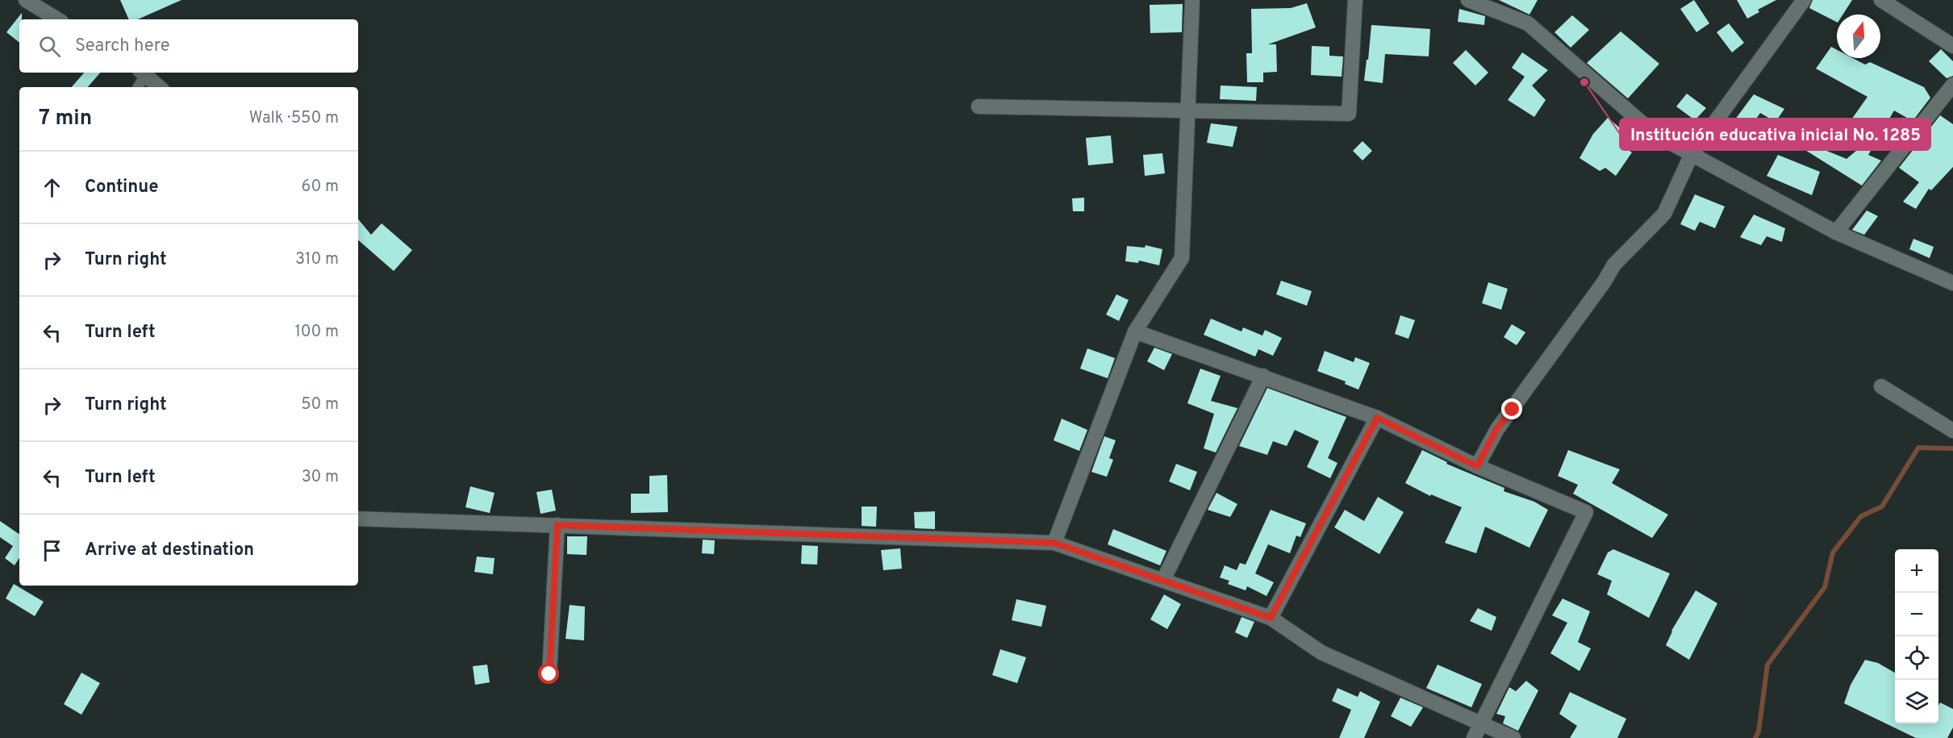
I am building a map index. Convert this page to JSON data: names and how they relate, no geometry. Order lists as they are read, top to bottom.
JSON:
{
  "places": ["Institución educativa inicial No. 1285"],
  "north": "top",
  "page": {
    "search": "Search here",
    "heading": ["7 min", "Walk · 550 m"],
    "list": [
      ["Continue", "60 m"],
      ["Turn right", "310 m"],
      ["Turn left", "100 m"],
      ["Turn right", "50 m"],
      ["Turn left", "30 m"],
      "Arrive at destination"
    ],
    "map_buttons": ["+", "−"]
  }
}
